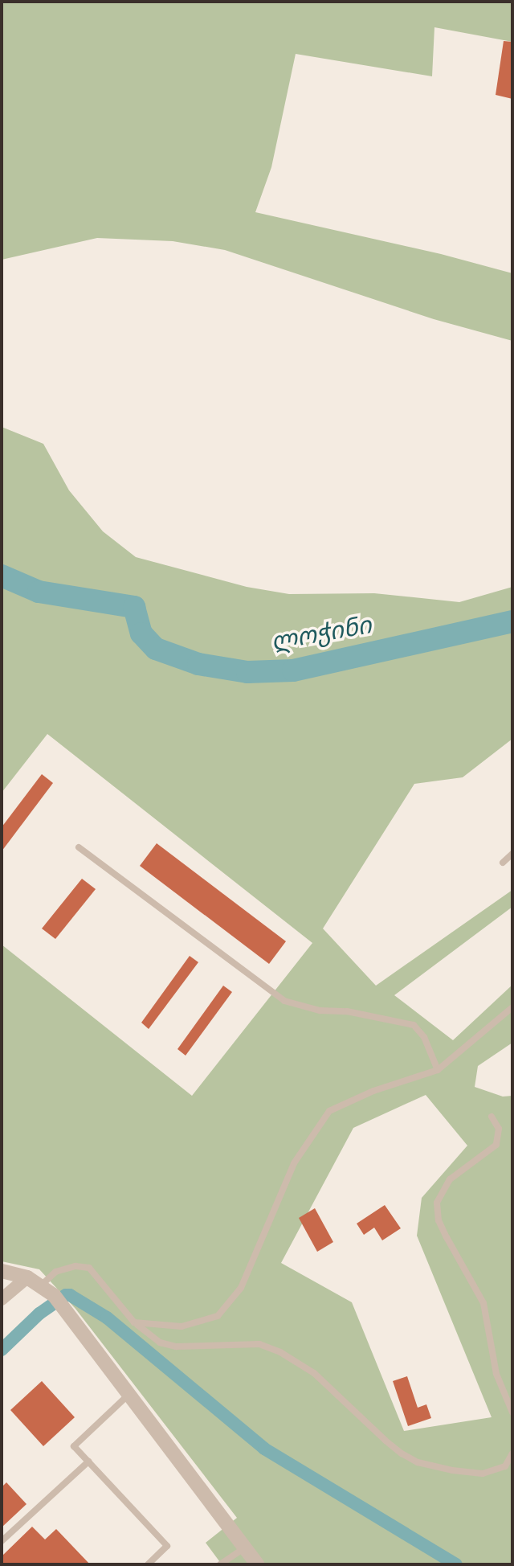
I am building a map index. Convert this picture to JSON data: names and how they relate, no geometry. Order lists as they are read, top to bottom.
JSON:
{
  "water": ["ლოჭინი"]
}
